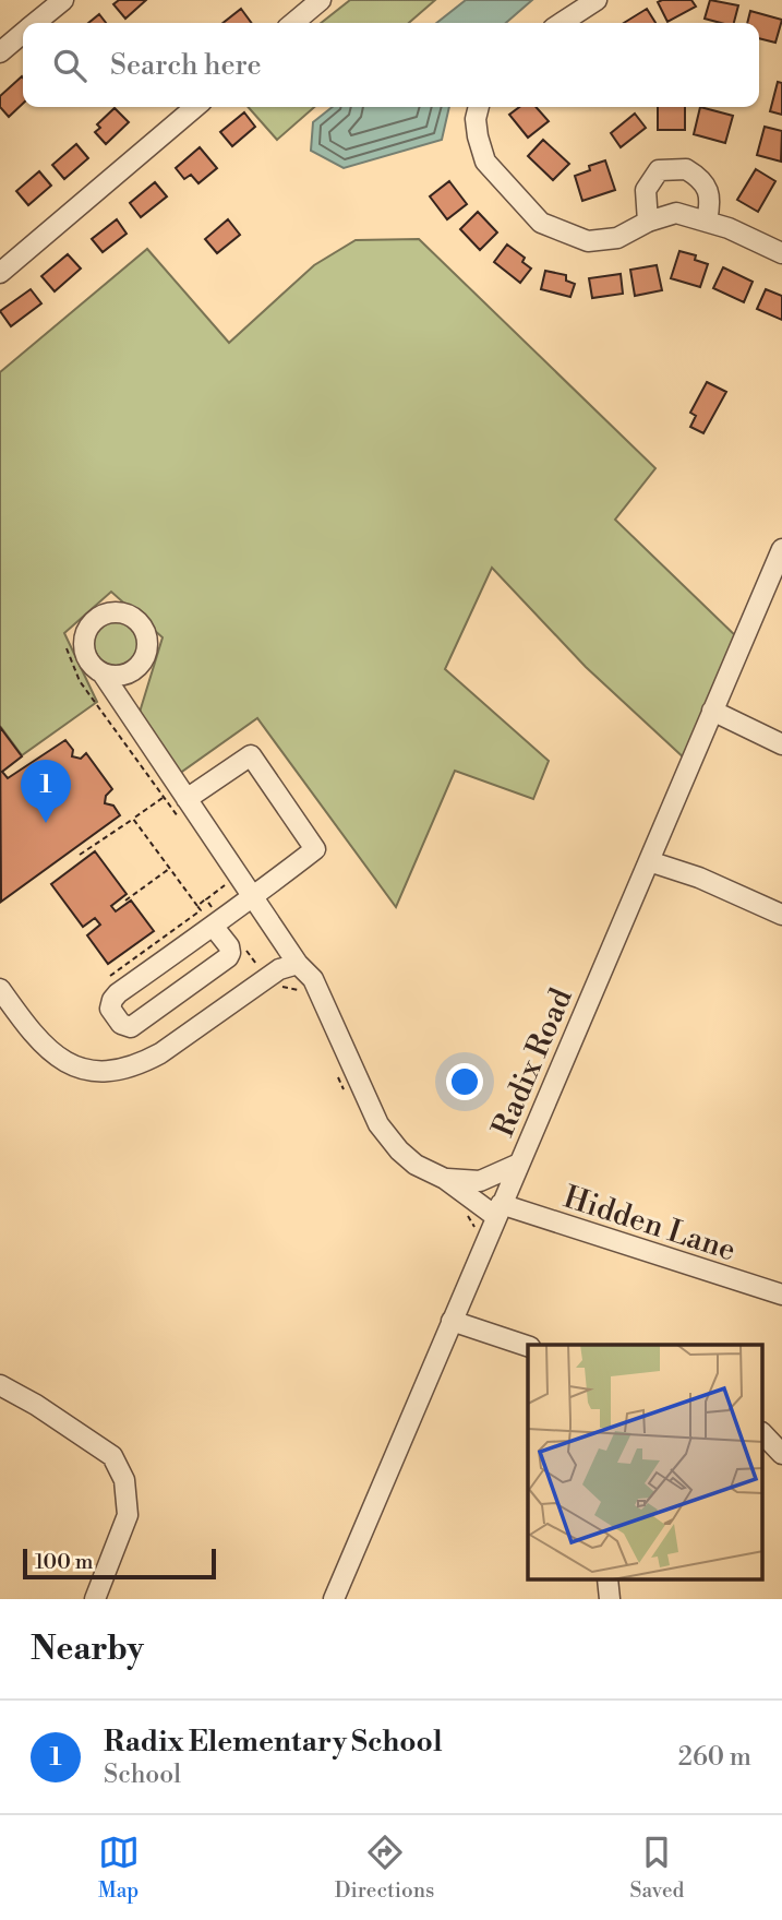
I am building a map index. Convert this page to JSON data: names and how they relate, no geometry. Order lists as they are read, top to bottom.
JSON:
{
  "streets": {
    "street": ["Radix Road", "Hidden Lane"]
  },
  "crossings": [
    ["Radix Road", "Hidden Lane"]
  ],
  "scale_bar": "100 m",
  "page": {
    "search": "Search here",
    "pins": "1",
    "scale": "100 m",
    "heading": "Nearby",
    "list": [
      {
        "mark": "1",
        "name": "Radix Elementary School",
        "note": "School",
        "value": "260 m"
      }
    ],
    "nav": ["Map", "Directions", "Saved"]
  }
}
